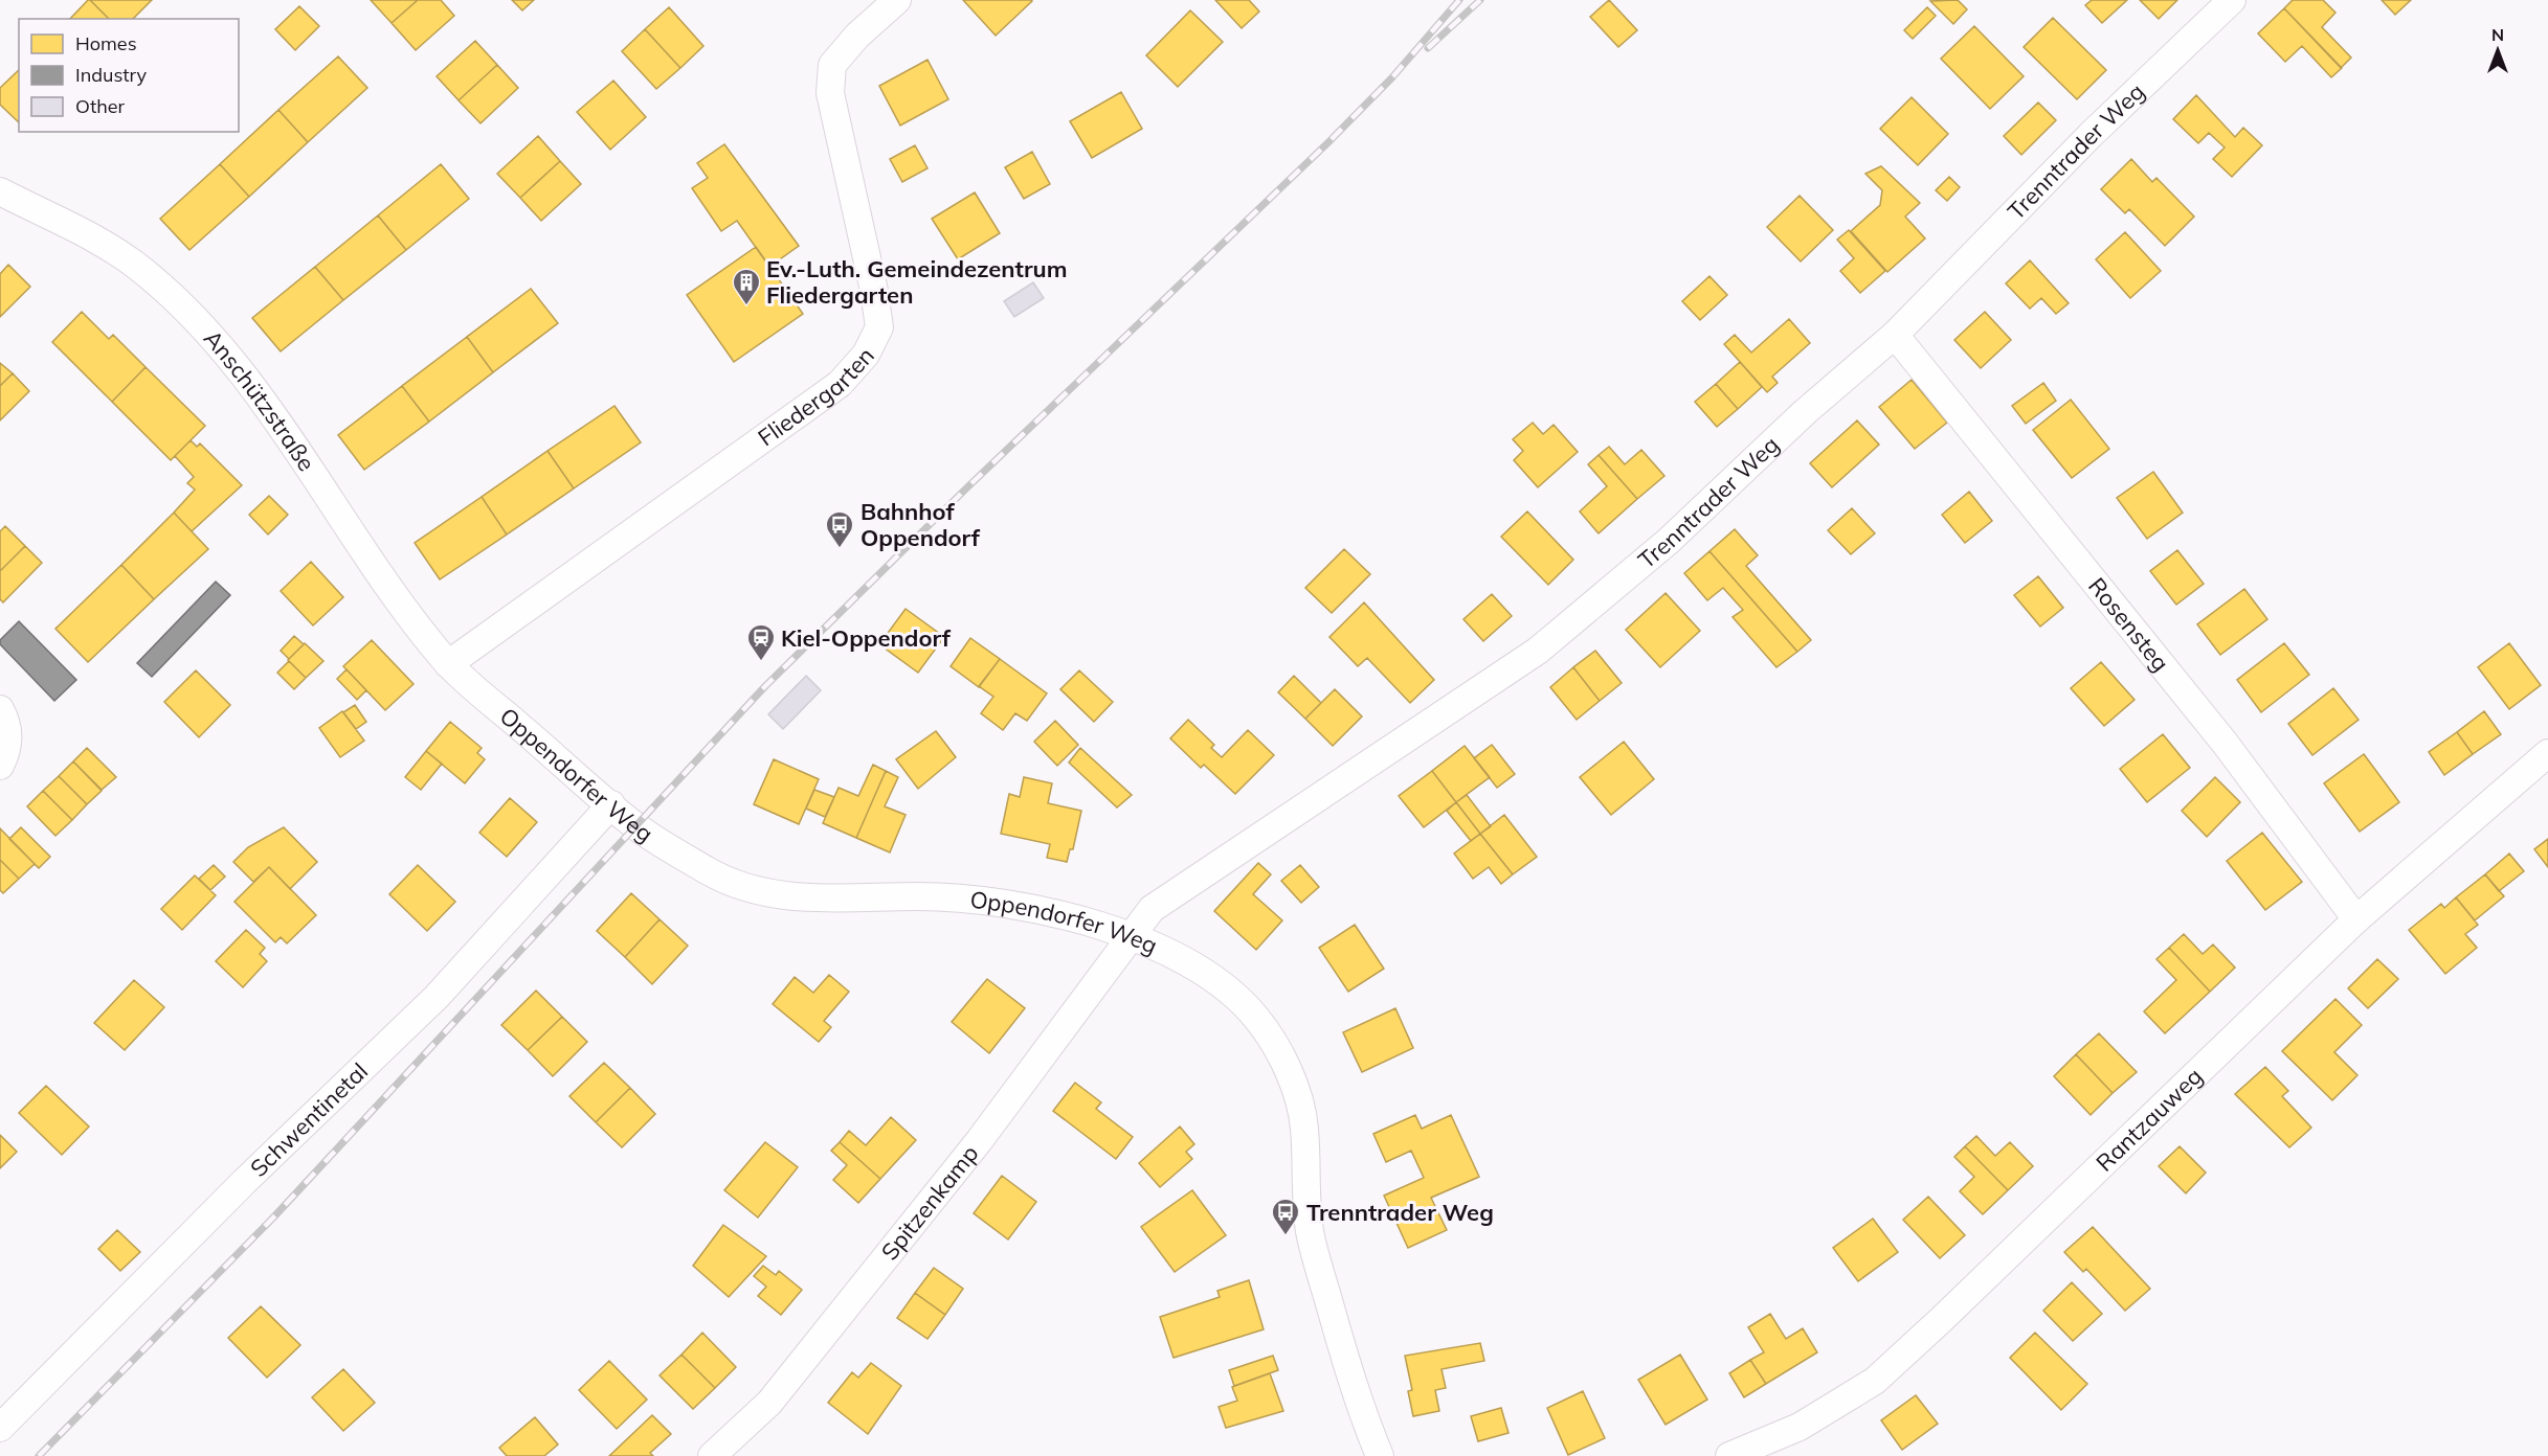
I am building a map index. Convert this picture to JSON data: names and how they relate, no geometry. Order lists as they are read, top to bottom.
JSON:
{
  "streets": {
    "street": [
      "Trenntrader Weg",
      "Fliedergarten",
      "Anschützstraße",
      "Rosensteg",
      "Oppendorfer Weg",
      "Schwentinetal",
      "Rantzauweg",
      "Spitzenkamp"
    ]
  },
  "crossings": [
    ["Trenntrader Weg", "Rosensteg"],
    ["Trenntrader Weg", "Oppendorfer Weg"],
    ["Trenntrader Weg", "Spitzenkamp"],
    ["Fliedergarten", "Anschützstraße"],
    ["Fliedergarten", "Oppendorfer Weg"],
    ["Anschützstraße", "Oppendorfer Weg"],
    ["Rosensteg", "Rantzauweg"],
    ["Oppendorfer Weg", "Schwentinetal"],
    ["Oppendorfer Weg", "Spitzenkamp"]
  ],
  "places": {
    "building": ["Ev.-Luth. Gemeindezentrum Fliedergarten"],
    "bus stop": ["Bahnhof Oppendorf", "Trenntrader Weg"],
    "station": ["Kiel-Oppendorf"]
  },
  "legend": ["Homes", "Industry", "Other"],
  "north": "top"
}
